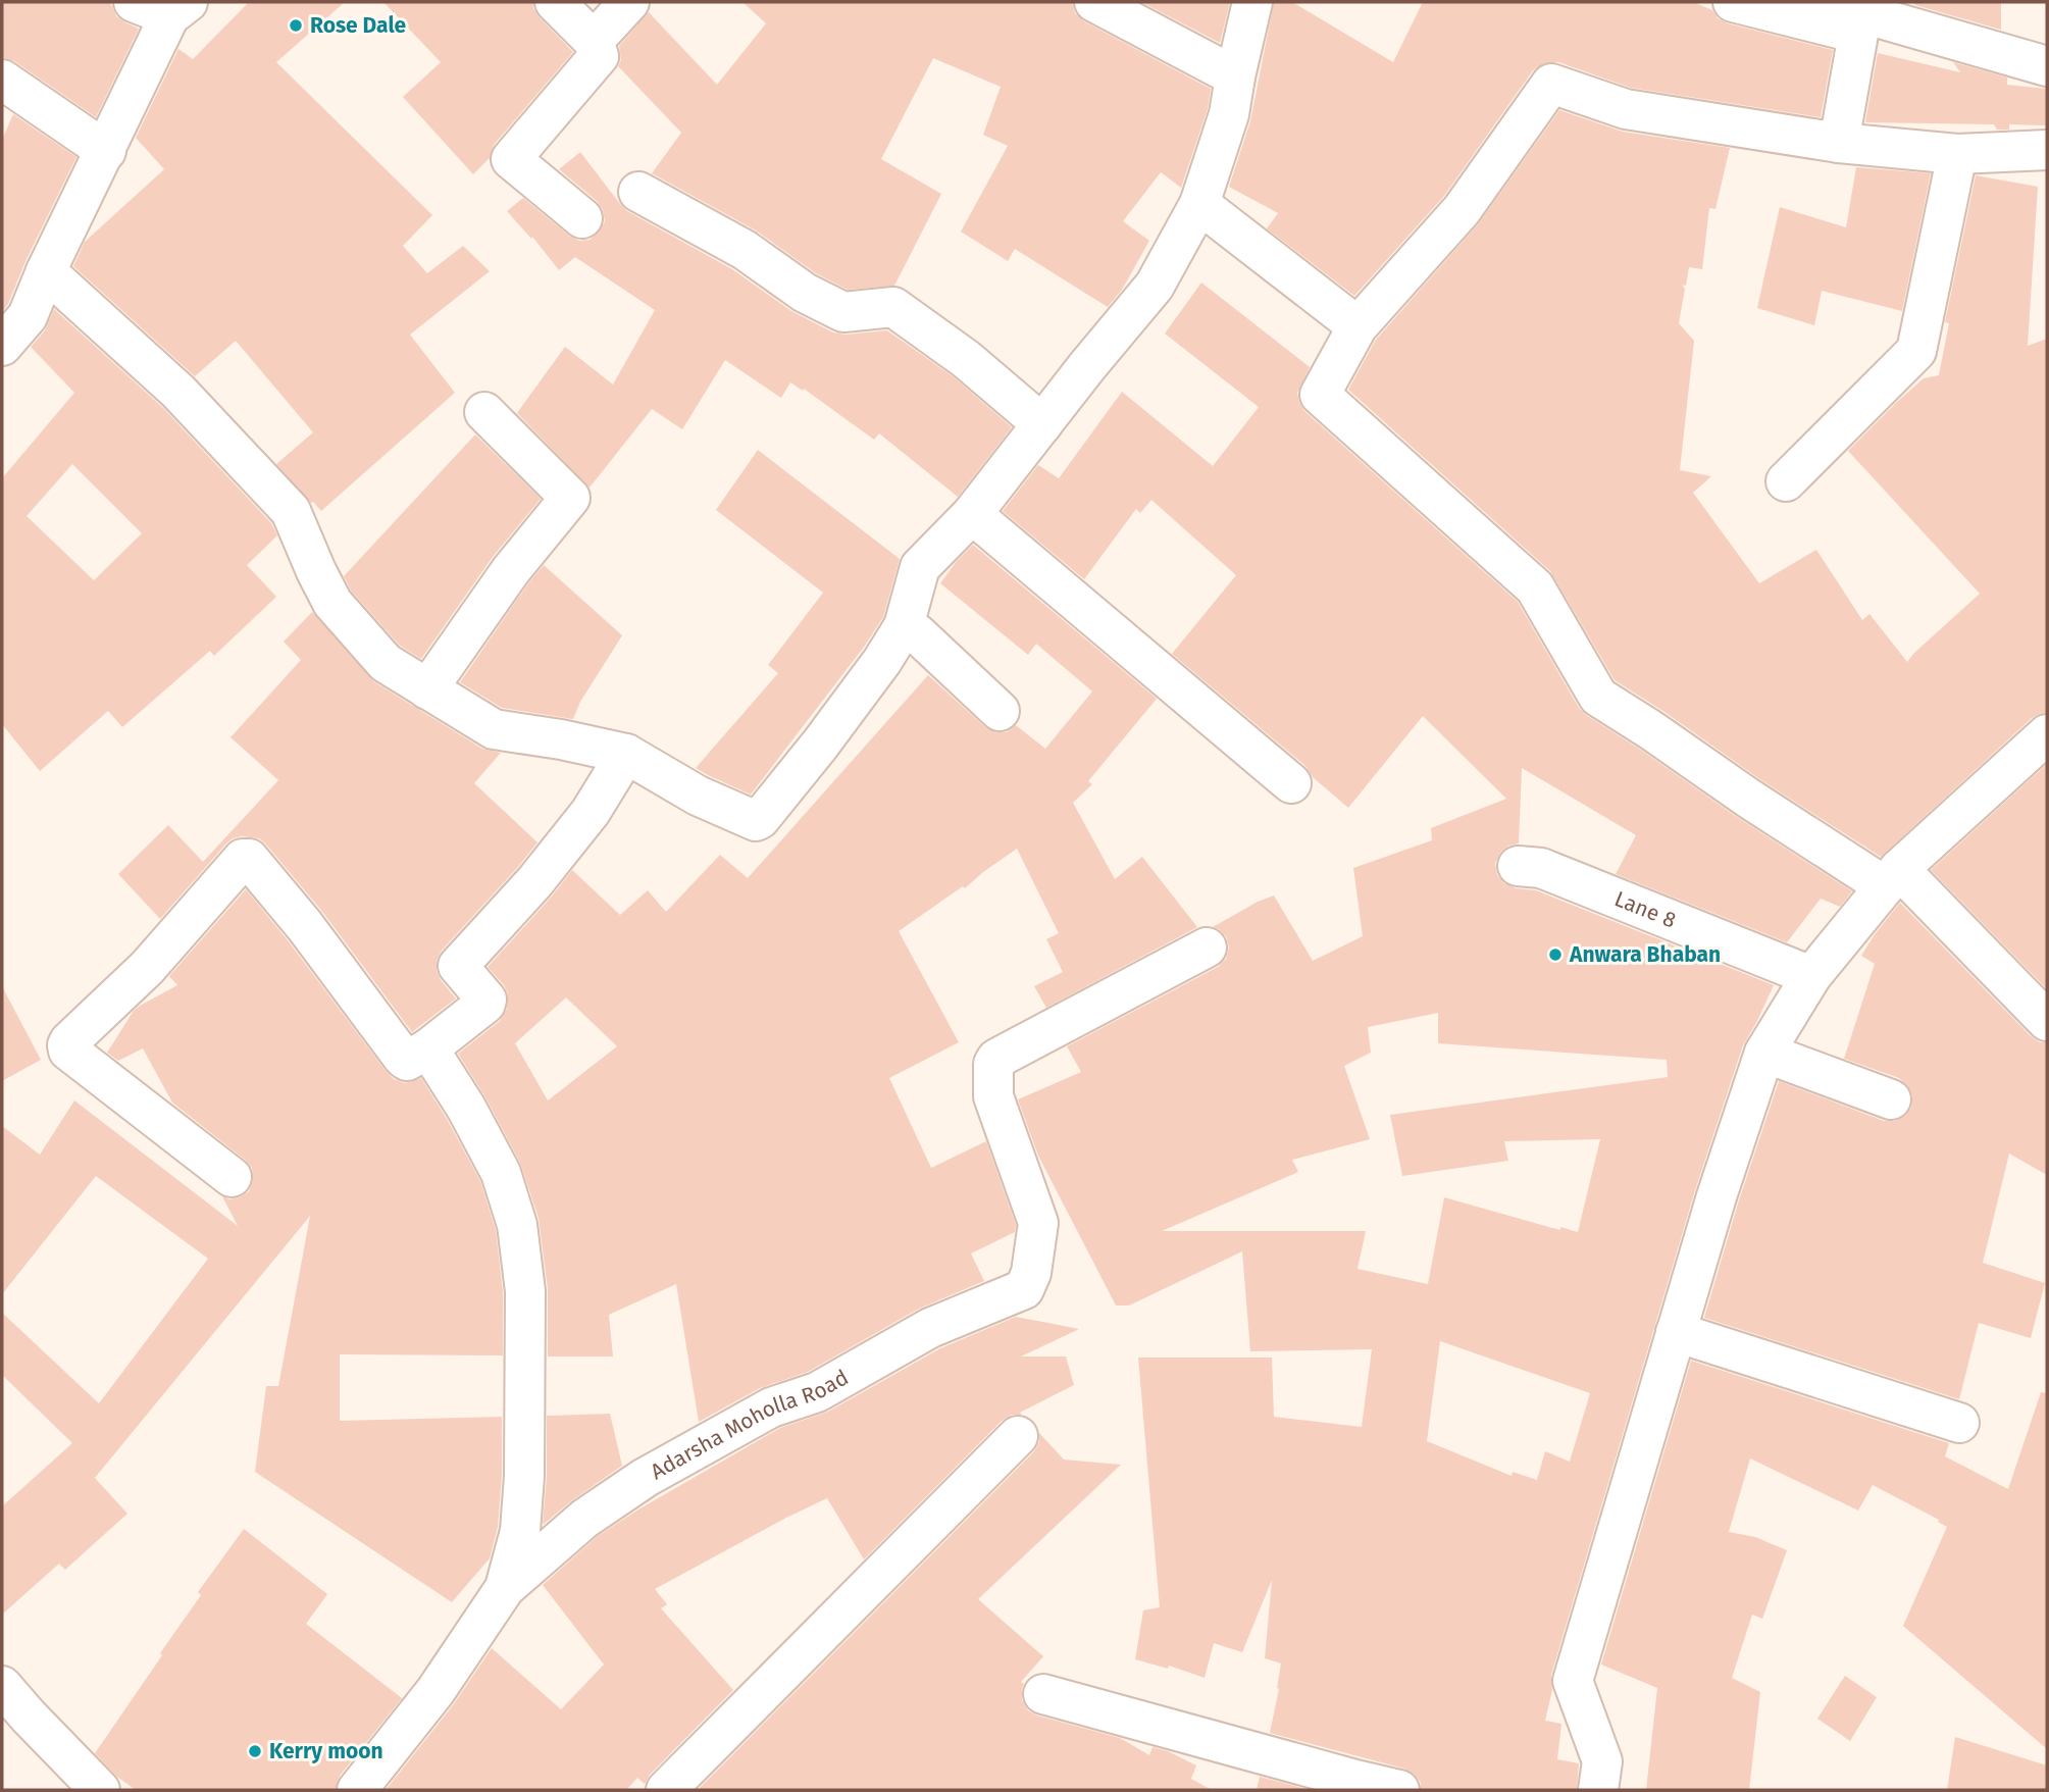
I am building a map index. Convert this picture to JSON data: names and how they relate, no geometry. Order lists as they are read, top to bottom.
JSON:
{
  "streets": {
    "street": ["Lane 8", "Adarsha Moholla Road"]
  },
  "places": ["Rose Dale", "Anwara Bhaban", "Kerry moon"]
}
